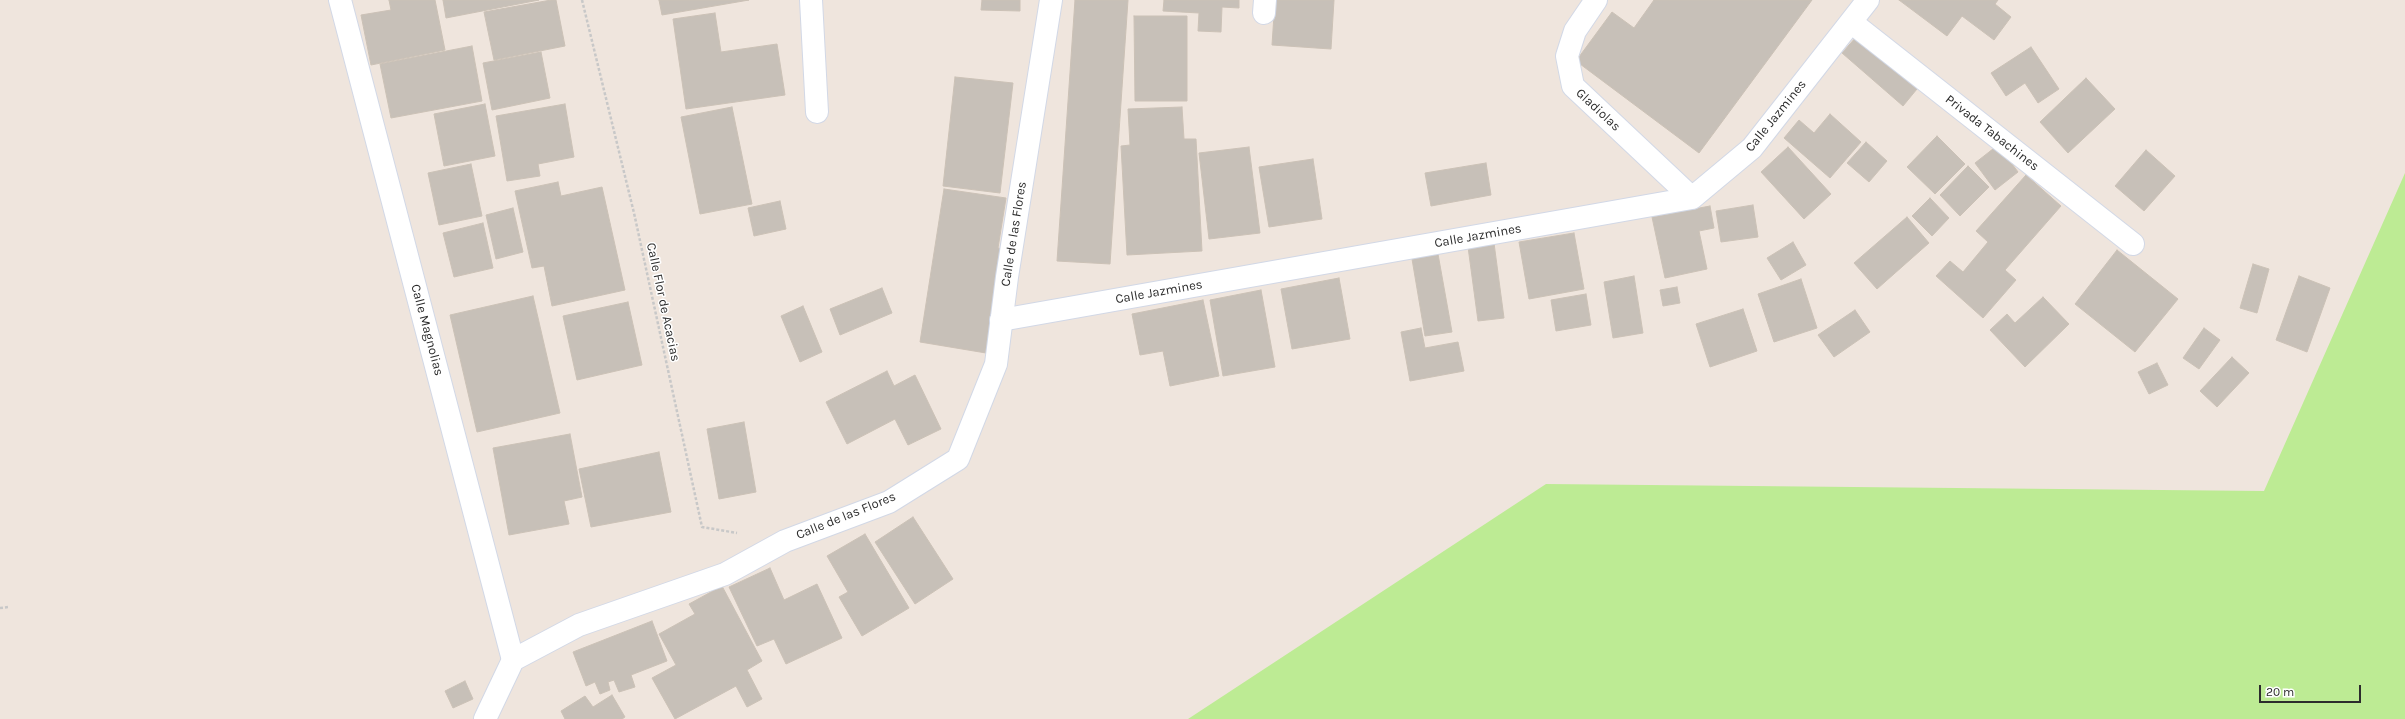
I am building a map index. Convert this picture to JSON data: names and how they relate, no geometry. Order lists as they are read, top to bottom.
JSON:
{
  "streets": {
    "street": [
      "Gladiolas",
      "Calle Jazmines",
      "Privada Tabachines",
      "Calle de las Flores",
      "Calle Magnolias"
    ],
    "path": ["Calle Flor de Acacias"]
  },
  "crossings": [
    ["Gladiolas", "Calle Jazmines"],
    ["Calle Jazmines", "Privada Tabachines"],
    ["Calle Jazmines", "Calle de las Flores"],
    ["Calle de las Flores", "Calle Magnolias"]
  ],
  "scale_bar": "20 m"
}
